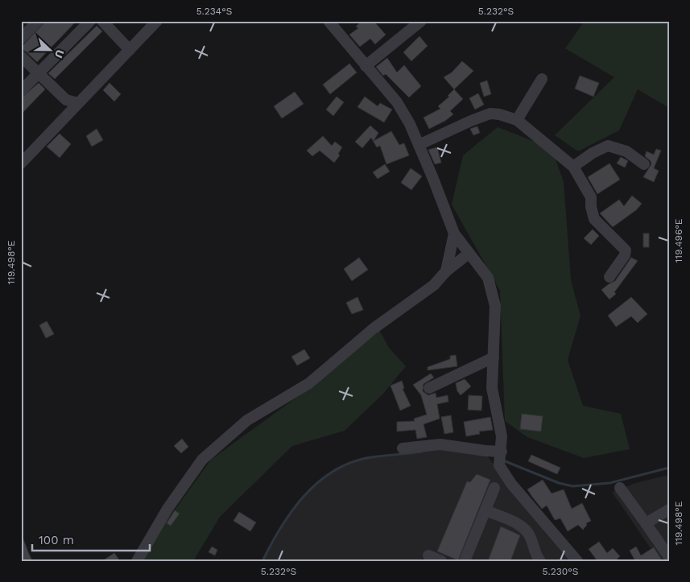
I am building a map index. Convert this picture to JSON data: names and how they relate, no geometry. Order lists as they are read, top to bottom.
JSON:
{
  "scale_bar": "100 m",
  "north": "right",
  "coordinates": [
    "5.234°S",
    "5.232°S",
    "119.496°E",
    "119.498°E",
    "5.230°S"
  ]
}
